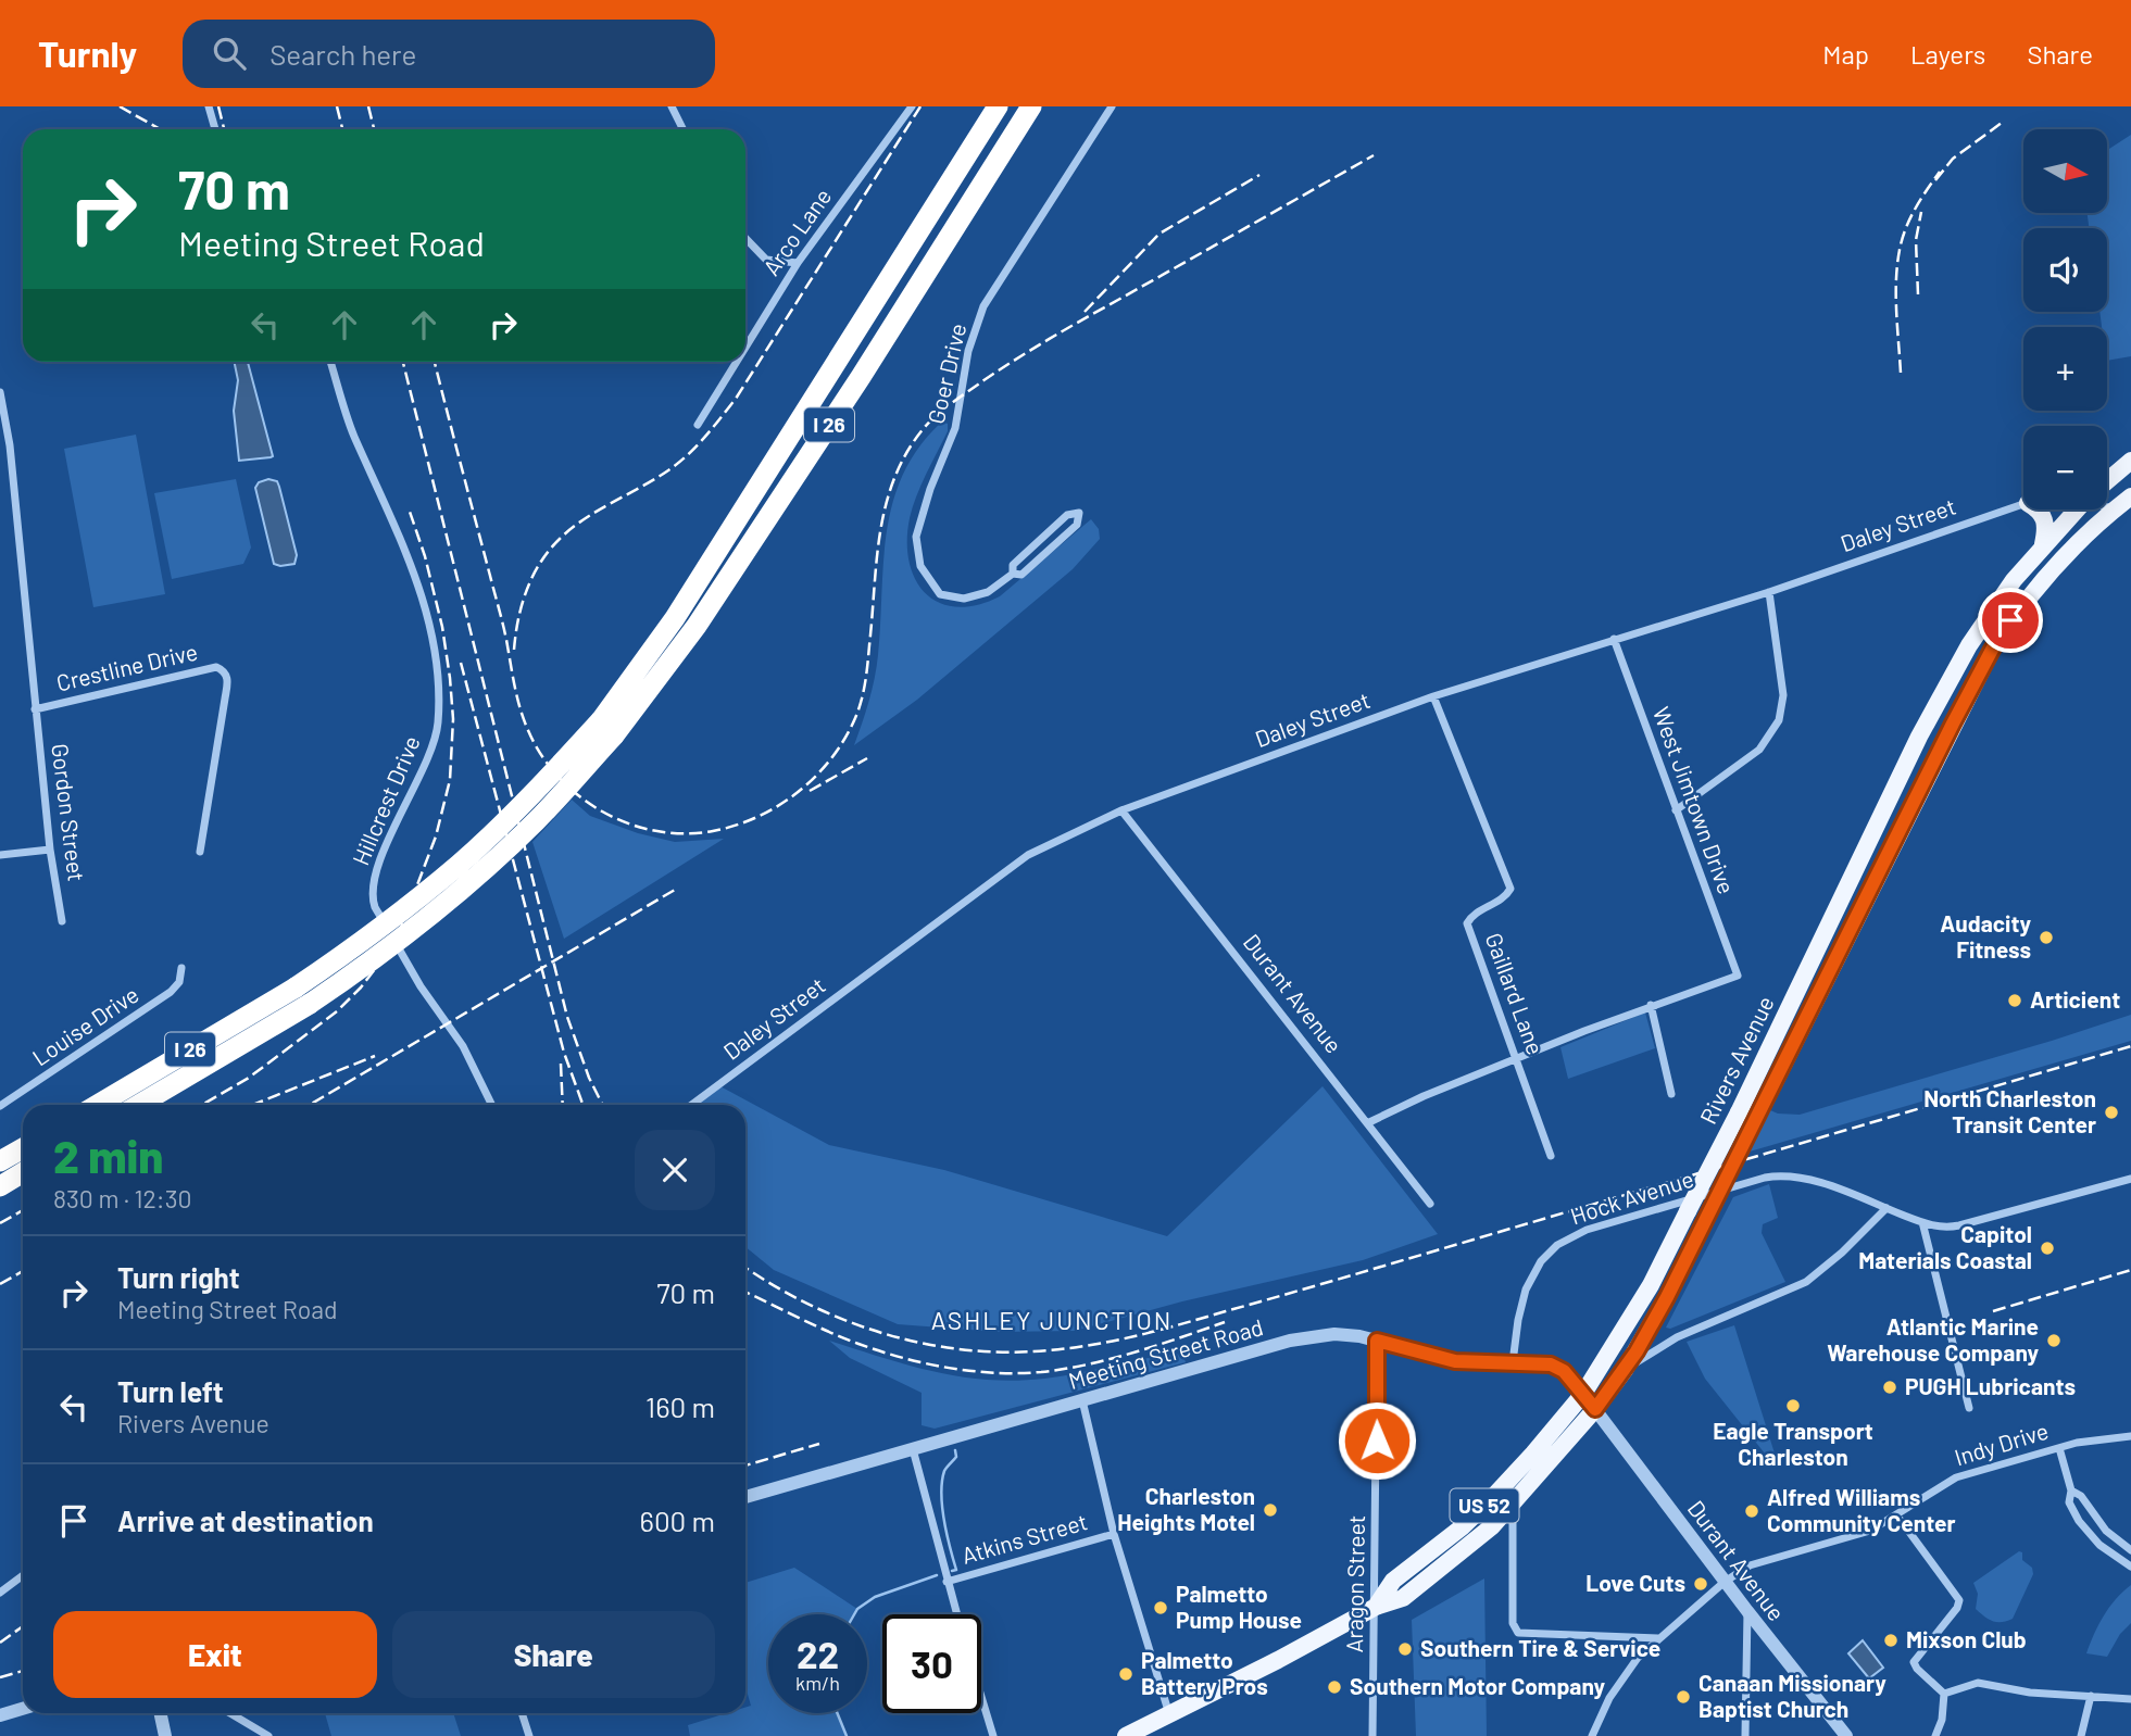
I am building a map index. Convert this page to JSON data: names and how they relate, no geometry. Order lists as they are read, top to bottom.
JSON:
{
  "streets": {
    "highway": ["I 26"],
    "main road": ["Rivers Avenue", "US 52"],
    "street": [
      "Arco Lane",
      "Goer Drive",
      "Daley Street",
      "Crestline Drive",
      "Hillcrest Drive",
      "West Jimtown Drive",
      "Gordon Street",
      "Durant Avenue",
      "Gaillard Lane",
      "Louise Drive",
      "Hock Avenue",
      "Meeting Street Road",
      "Indy Drive",
      "Atkins Street",
      "Aragon Street"
    ]
  },
  "crossings": [
    ["Daley Street", "West Jimtown Drive"],
    ["Daley Street", "Durant Avenue"],
    ["Daley Street", "Gaillard Lane"],
    ["Daley Street", "Rivers Avenue"],
    ["Crestline Drive", "Gordon Street"],
    ["Durant Avenue", "Rivers Avenue"],
    ["Durant Avenue", "Meeting Street Road"],
    ["Durant Avenue", "Indy Drive"],
    ["Rivers Avenue", "Meeting Street Road"],
    ["Rivers Avenue", "Aragon Street"],
    ["Hock Avenue", "Meeting Street Road"],
    ["Meeting Street Road", "Aragon Street"]
  ],
  "districts": ["ASHLEY JUNCTION"],
  "places": [
    "Audacity Fitness",
    "Articient",
    "North Charleston Transit Center",
    "Capitol Materials Coastal",
    "Atlantic Marine Warehouse Company",
    "PUGH Lubricants",
    "Eagle Transport Charleston",
    "Charleston Heights Motel",
    "Alfred Williams Community Center",
    "Love Cuts",
    "Palmetto Pump House",
    "Mixson Club",
    "Southern Tire & Service",
    "Palmetto Battery Pros",
    "Southern Motor Company",
    "Canaan Missionary Baptist Church"
  ],
  "north": "right",
  "page": {
    "header": "Turnly",
    "search": "Search here",
    "nav": ["Map", "Layers", "Share"],
    "map_buttons": ["+", "−"],
    "turn": ["70 m", "Meeting Street Road"],
    "heading": ["2 min", "830 m · 12:30"],
    "list": [
      {
        "name": "Turn right",
        "note": "Meeting Street Road",
        "value": "70 m"
      },
      {
        "name": "Turn left",
        "note": "Rivers Avenue",
        "value": "160 m"
      },
      {
        "name": "Arrive at destination",
        "value": "600 m"
      }
    ],
    "buttons": ["Exit", "Share"],
    "speed": "22 km/h",
    "limit": "30"
  }
}
